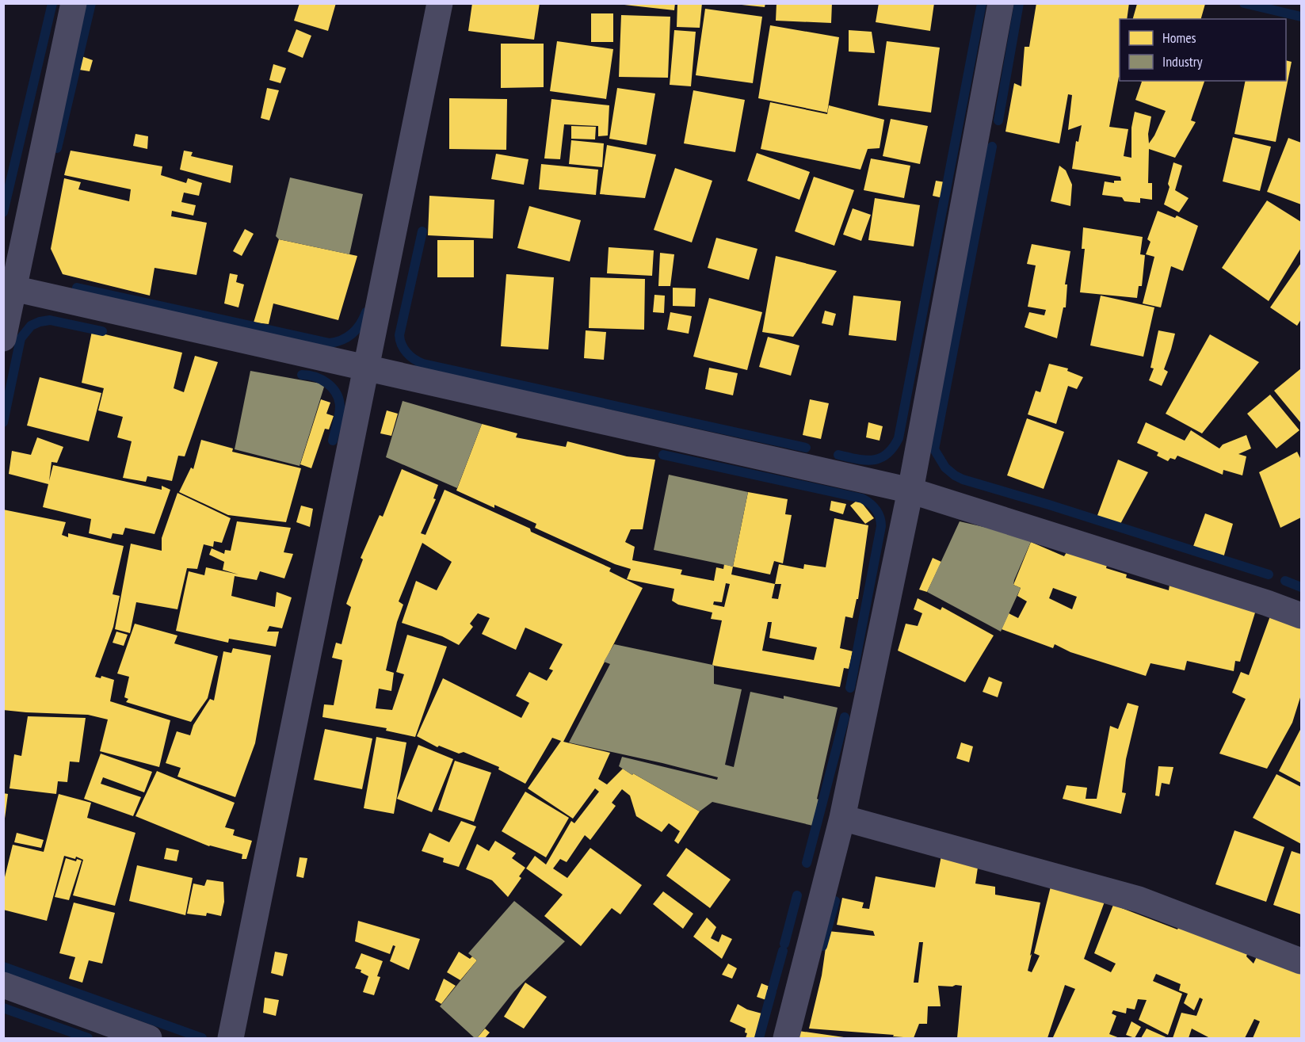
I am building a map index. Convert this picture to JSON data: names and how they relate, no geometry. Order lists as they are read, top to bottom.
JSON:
{
  "legend": ["Homes", "Industry"]
}
